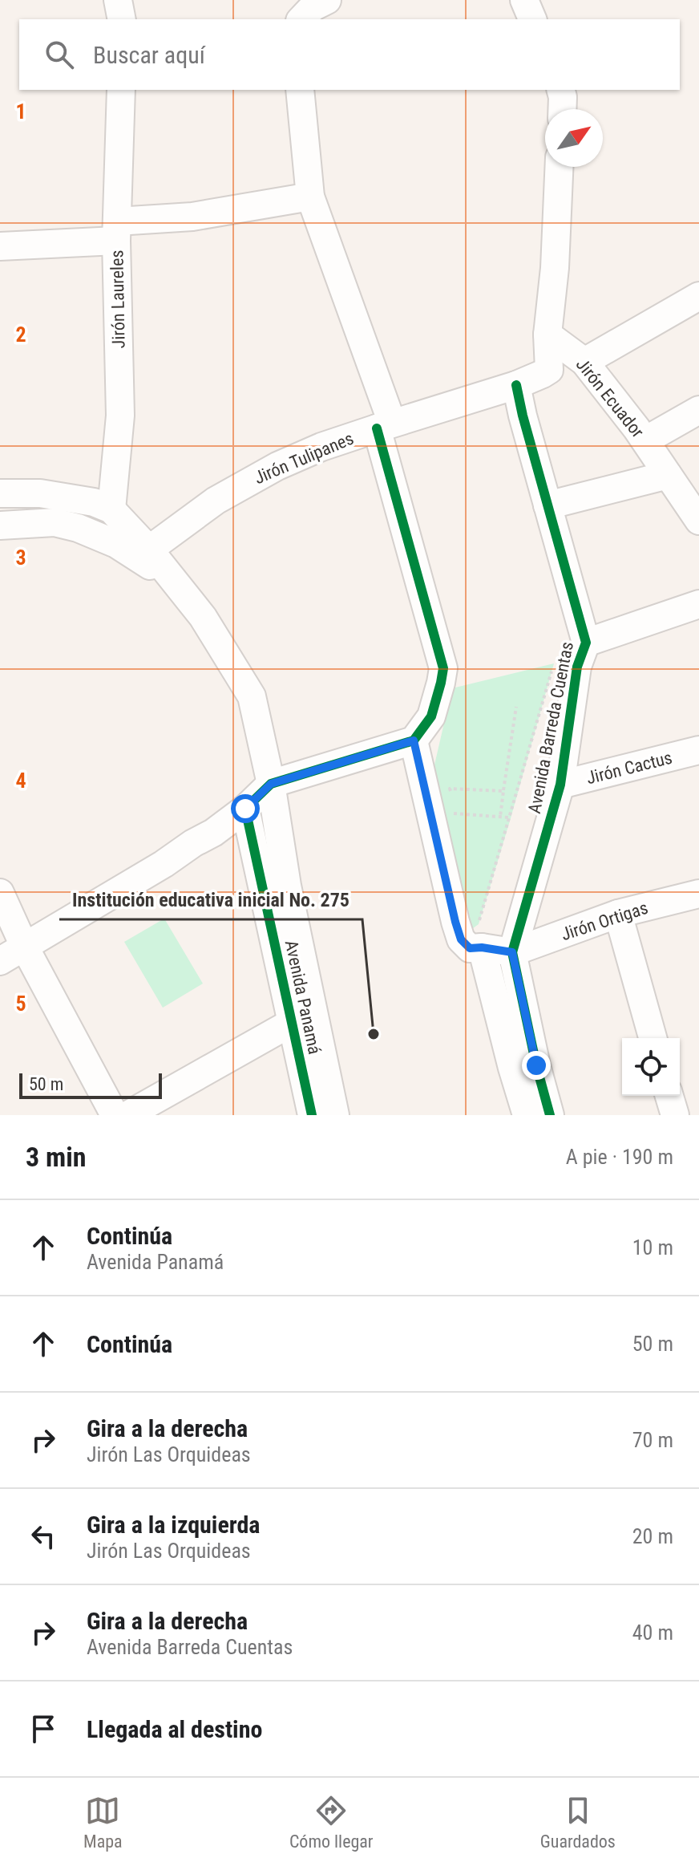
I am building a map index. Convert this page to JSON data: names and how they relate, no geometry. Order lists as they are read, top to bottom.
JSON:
{
  "streets": {
    "street": [
      "Jirón Laureles",
      "Jirón Ecuador",
      "Jirón Tulipanes",
      "Avenida Barreda Cuentas",
      "Jirón Cactus",
      "Jirón Ortigas",
      "Avenida Panamá"
    ]
  },
  "crossings": [
    ["Jirón Laureles", "Avenida Panamá"],
    ["Jirón Ecuador", "Jirón Tulipanes"],
    ["Jirón Tulipanes", "Avenida Barreda Cuentas"],
    ["Jirón Tulipanes", "Avenida Panamá"],
    ["Avenida Barreda Cuentas", "Jirón Cactus"],
    ["Avenida Barreda Cuentas", "Jirón Ortigas"]
  ],
  "places": ["Institución educativa inicial No. 275"],
  "scale_bar": "50 m",
  "north": "top right",
  "page": {
    "search": "Buscar aquí",
    "scale": "50 m",
    "heading": ["3 min", "A pie · 190 m"],
    "list": [
      ["Continúa", "Avenida Panamá", "10 m"],
      ["Continúa", "50 m"],
      ["Gira a la derecha", "Jirón Las Orquideas", "70 m"],
      ["Gira a la izquierda", "Jirón Las Orquideas", "20 m"],
      ["Gira a la derecha", "Avenida Barreda Cuentas", "40 m"],
      "Llegada al destino"
    ],
    "nav": ["Mapa", "Cómo llegar", "Guardados"]
  },
  "grid": {
    "rows": [
      "1",
      "2",
      "3",
      "4",
      "5"
    ]
  }
}
